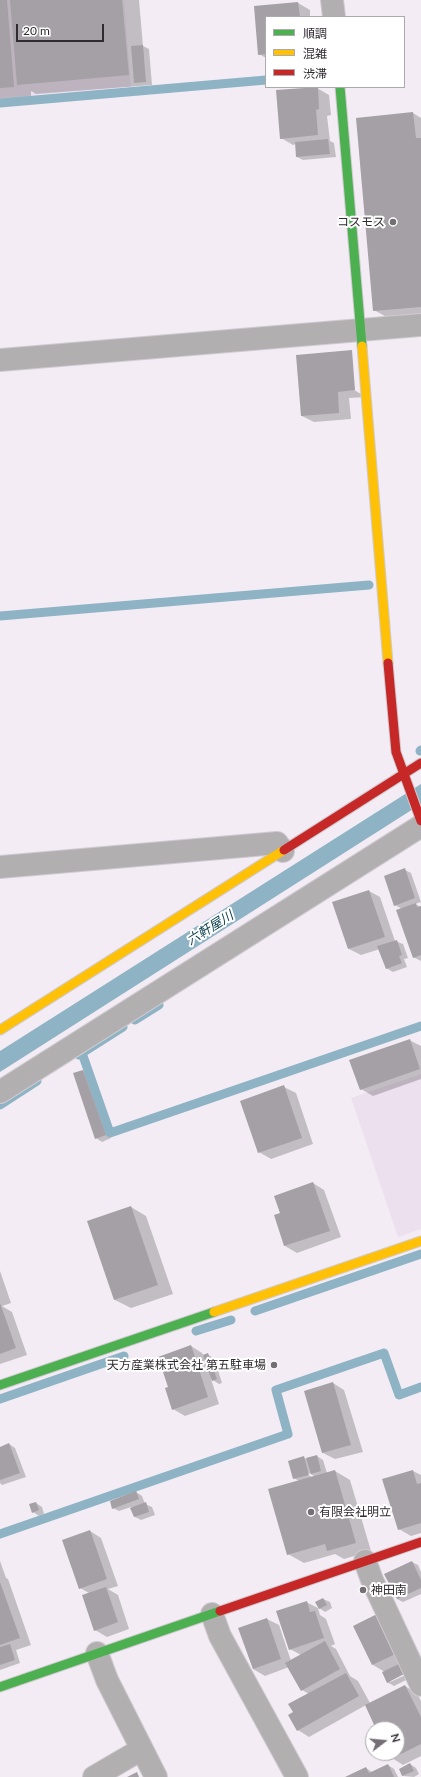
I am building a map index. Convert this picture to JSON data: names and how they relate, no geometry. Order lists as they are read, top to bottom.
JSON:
{
  "water": ["六軒屋川"],
  "places": [
    "コスモス",
    "天方産業株式会社 第五駐車場",
    "有限会社明立",
    "神田南"
  ],
  "legend": ["順調", "混雑", "渋滞"],
  "scale_bar": "20 m",
  "north": "right"
}
